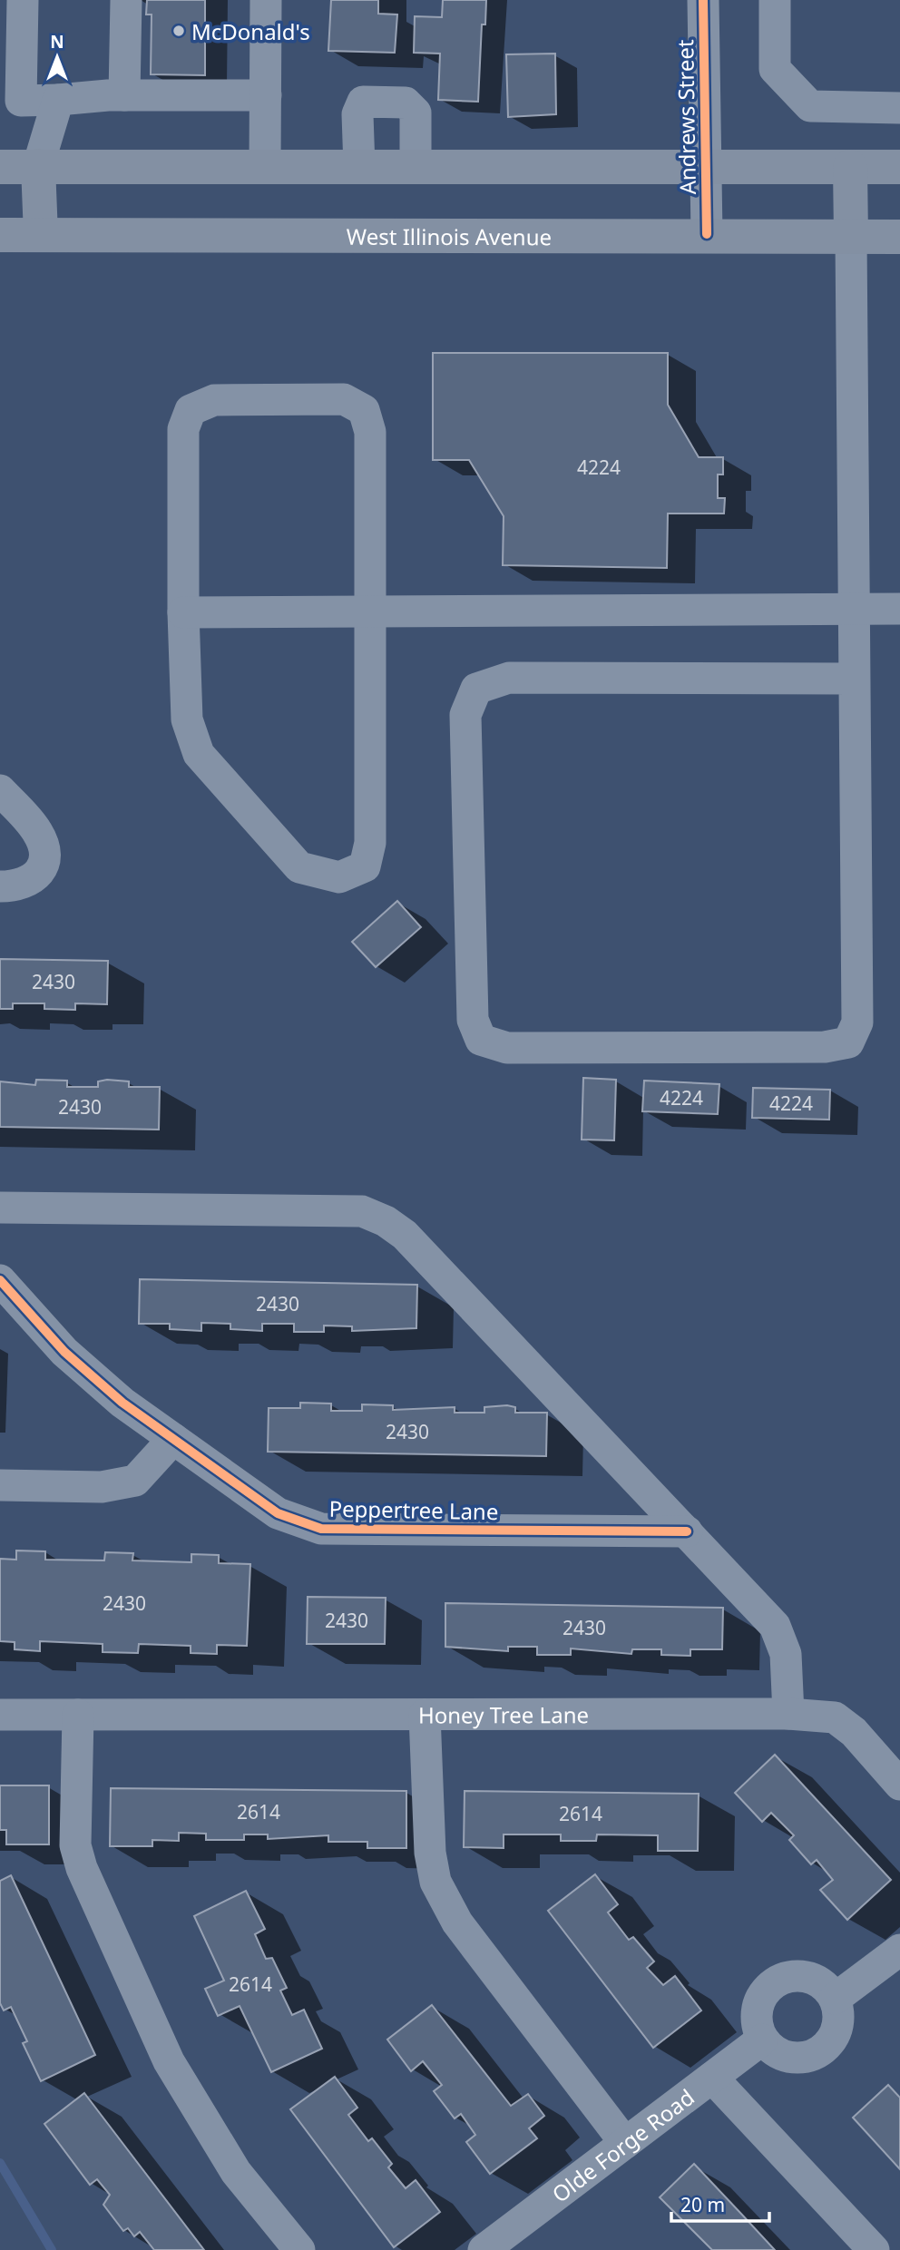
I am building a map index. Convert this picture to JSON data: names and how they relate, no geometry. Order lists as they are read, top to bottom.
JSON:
{
  "streets": {
    "main road": ["West Illinois Avenue"],
    "street": [
      "Andrews Street",
      "Peppertree Lane",
      "Honey Tree Lane",
      "Olde Forge Road"
    ]
  },
  "crossings": [
    ["Andrews Street", "West Illinois Avenue"]
  ],
  "places": ["McDonald's"],
  "house_numbers": [
    "4224",
    "2430",
    "4224",
    "4224",
    "2430",
    "2430",
    "2430",
    "2430",
    "2430",
    "2430",
    "2614",
    "2614",
    "2614"
  ],
  "scale_bar": "20 m",
  "north": "top"
}
